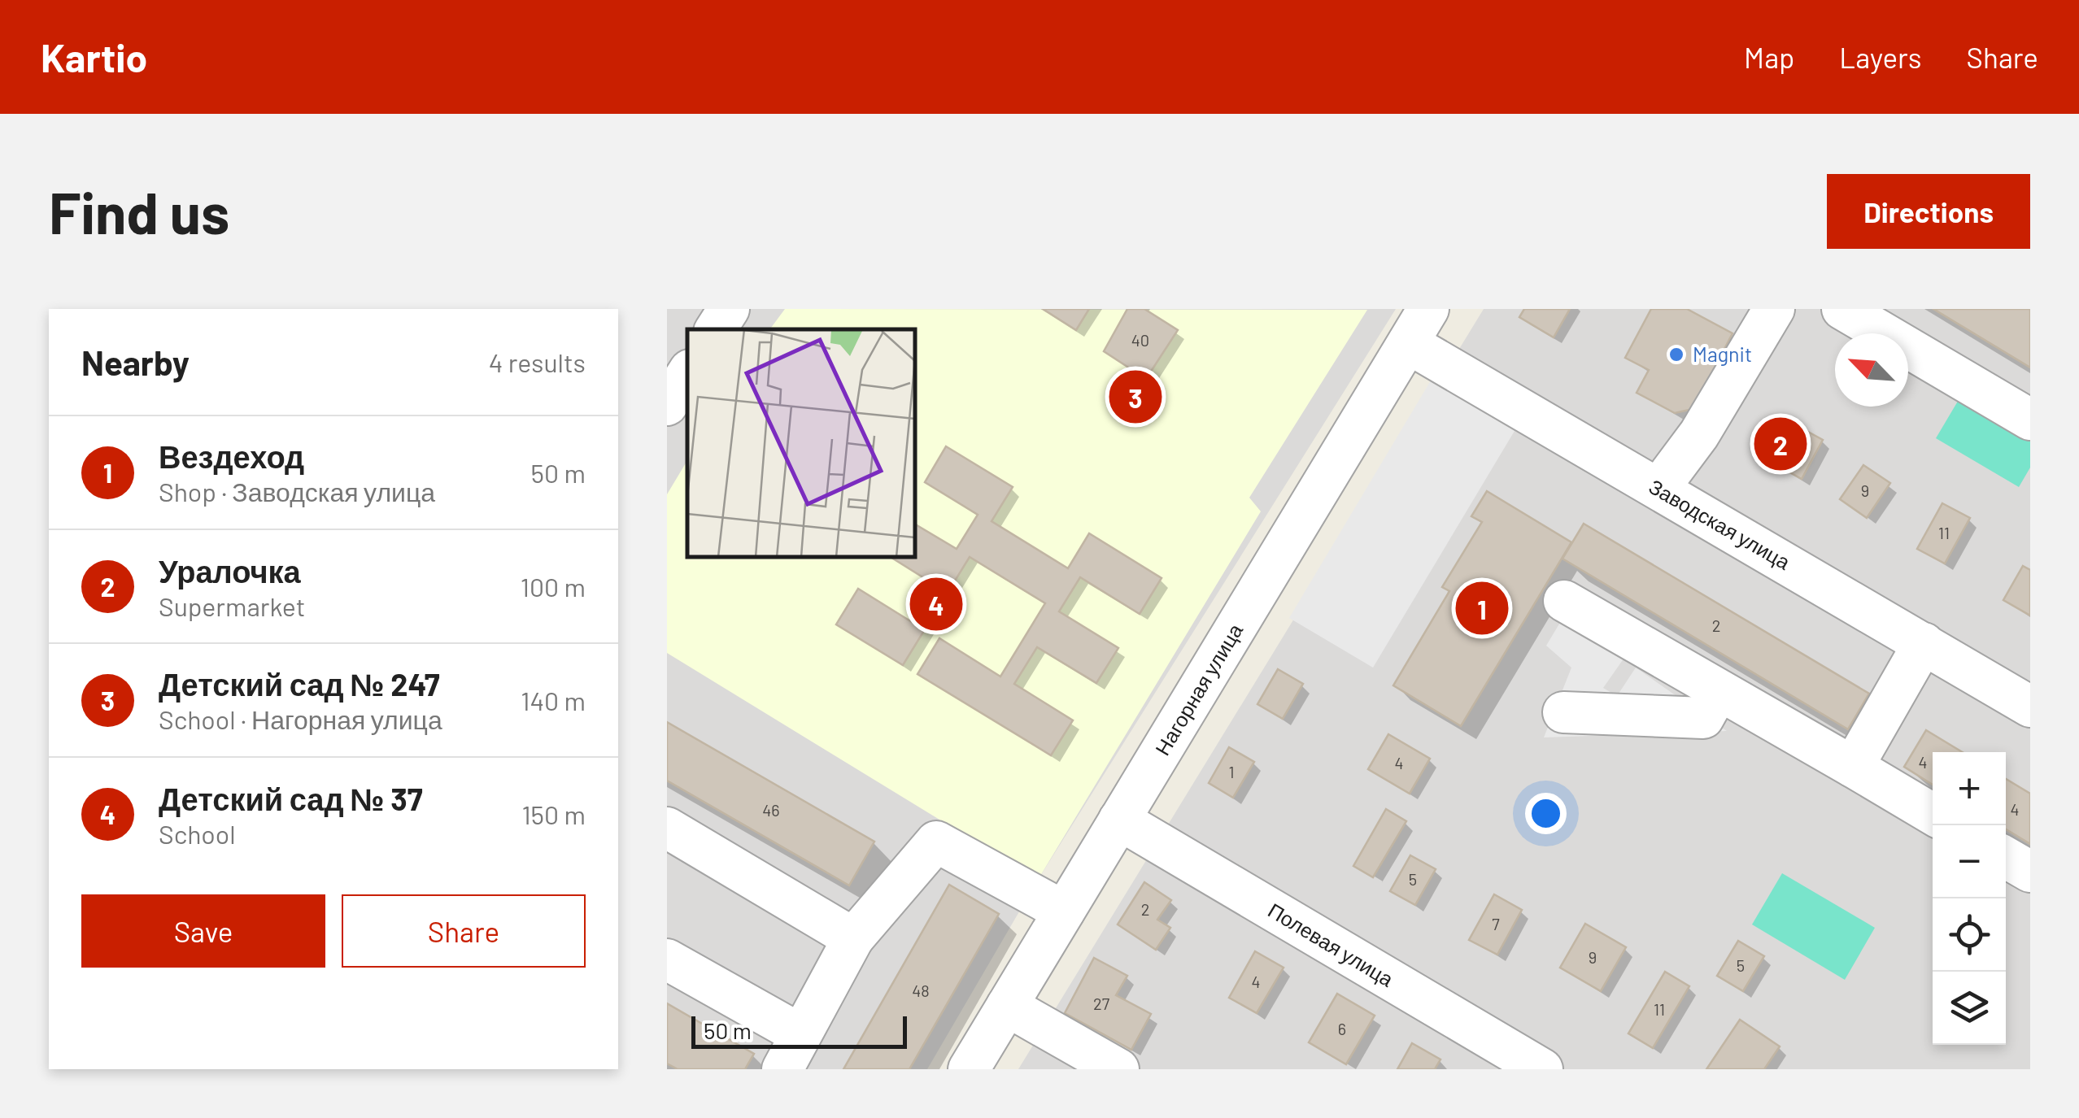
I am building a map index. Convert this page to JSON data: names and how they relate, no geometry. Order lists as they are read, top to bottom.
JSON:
{
  "streets": {
    "street": ["Заводская улица", "Нагорная улица", "Полевая улица"]
  },
  "crossings": [
    ["Заводская улица", "Нагорная улица"],
    ["Нагорная улица", "Полевая улица"]
  ],
  "places": ["Magnit"],
  "house_numbers": [
    "40",
    "9",
    "11",
    "2",
    "4",
    "4",
    "1",
    "4",
    "46",
    "5",
    "2",
    "7",
    "9",
    "5",
    "4",
    "48",
    "27",
    "11",
    "6"
  ],
  "scale_bar": "50 m",
  "north": "top left",
  "page": {
    "header": "Kartio",
    "nav": ["Map", "Layers", "Share"],
    "buttons": [
      "Directions",
      ["Save", "Share"]
    ],
    "title": "Find us",
    "heading": ["Nearby", "4 results"],
    "pins": [
      "3",
      "2",
      "4",
      "1"
    ],
    "list": [
      {
        "mark": "1",
        "name": "Вездеход",
        "note": "Shop · Заводская улица",
        "value": "50 m"
      },
      {
        "mark": "2",
        "name": "Уралочка",
        "note": "Supermarket",
        "value": "100 m"
      },
      {
        "mark": "3",
        "name": "Детский сад № 247",
        "note": "School · Нагорная улица",
        "value": "140 m"
      },
      {
        "mark": "4",
        "name": "Детский сад № 37",
        "note": "School",
        "value": "150 m"
      }
    ],
    "map_buttons": ["+", "−"],
    "scale": "50 m"
  }
}
